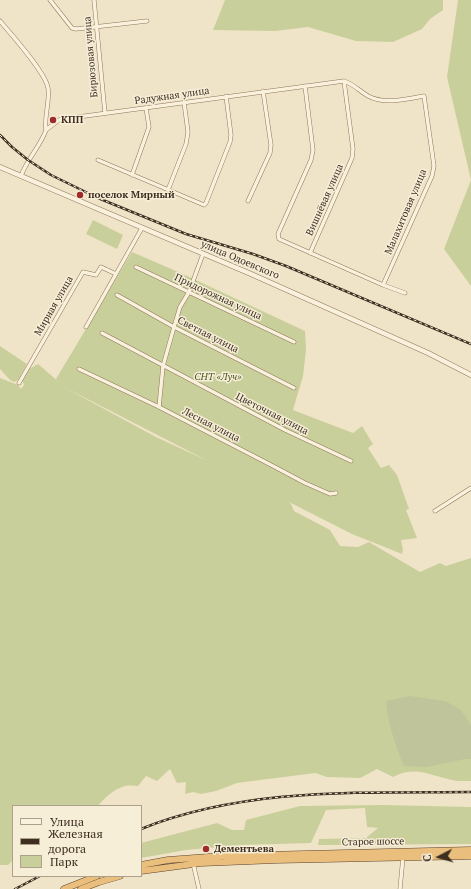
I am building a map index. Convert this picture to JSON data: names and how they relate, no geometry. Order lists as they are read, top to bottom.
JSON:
{
  "streets": {
    "highway": ["Старое шоссе"],
    "street": [
      "Бирюзовая улица",
      "Радужная улица",
      "Вишнёвая улица",
      "Малахитовая улица",
      "улица Одоевского",
      "Придорожная улица",
      "Мирная улица",
      "Светлая улица",
      "Цветочная улица",
      "Лесная улица"
    ]
  },
  "crossings": [
    ["Бирюзовая улица", "Радужная улица"],
    ["Радужная улица", "Вишнёвая улица"],
    ["Радужная улица", "Малахитовая улица"],
    ["Вишнёвая улица", "Малахитовая улица"]
  ],
  "parks": ["СНТ «Луч»"],
  "places": ["КПП", "поселок Мирный", "Дементьева"],
  "legend": ["Улица", "Железная дорога", "Парк"],
  "north": "left"
}
